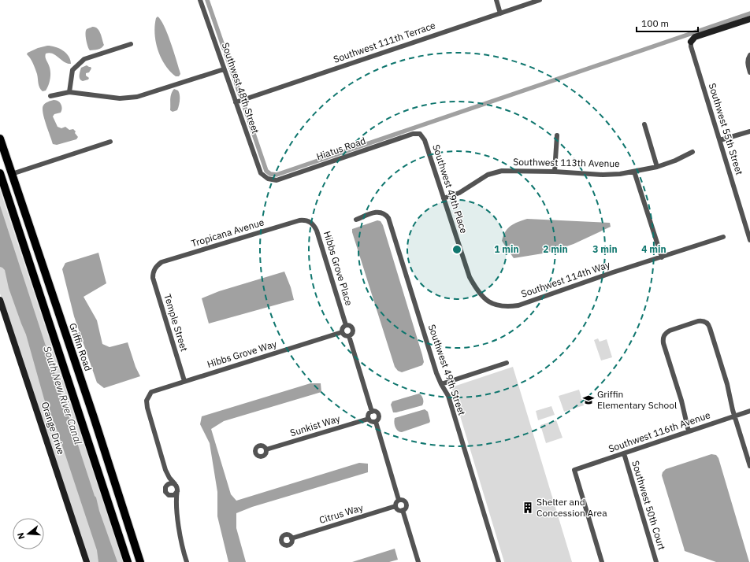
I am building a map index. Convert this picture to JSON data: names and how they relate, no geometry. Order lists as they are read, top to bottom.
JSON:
{
  "streets": {
    "main road": ["Griffin Road"],
    "street": [
      "Southwest 111th Terrace",
      "Southwest 48th Street",
      "Southwest 55th Street",
      "Hiatus Road",
      "Southwest 113th Avenue",
      "Southwest 49th Place",
      "Tropicana Avenue",
      "Hibbs Grove Place",
      "Southwest 114th Way",
      "Temple Street",
      "Hibbs Grove Way",
      "Southwest 49th Street",
      "Sunkist Way",
      "Orange Drive",
      "Southwest 116th Avenue",
      "Southwest 50th Court",
      "Citrus Way"
    ]
  },
  "crossings": [
    ["Southwest 111th Terrace", "Southwest 48th Street"],
    ["Southwest 48th Street", "Hiatus Road"],
    ["Hiatus Road", "Southwest 49th Place"],
    ["Southwest 113th Avenue", "Southwest 49th Place"],
    ["Southwest 49th Place", "Southwest 114th Way"],
    ["Tropicana Avenue", "Hibbs Grove Place"],
    ["Tropicana Avenue", "Temple Street"],
    ["Hibbs Grove Place", "Hibbs Grove Way"],
    ["Temple Street", "Hibbs Grove Way"],
    ["Southwest 116th Avenue", "Southwest 50th Court"]
  ],
  "water": ["South New River Canal"],
  "places": {
    "school or university": ["Griffin Elementary School"],
    "building": ["Shelter and Concession Area"]
  },
  "scale_bar": "100 m",
  "north": "left",
  "rings": [
    "1 min",
    "2 min",
    "3 min",
    "4 min"
  ]
}
